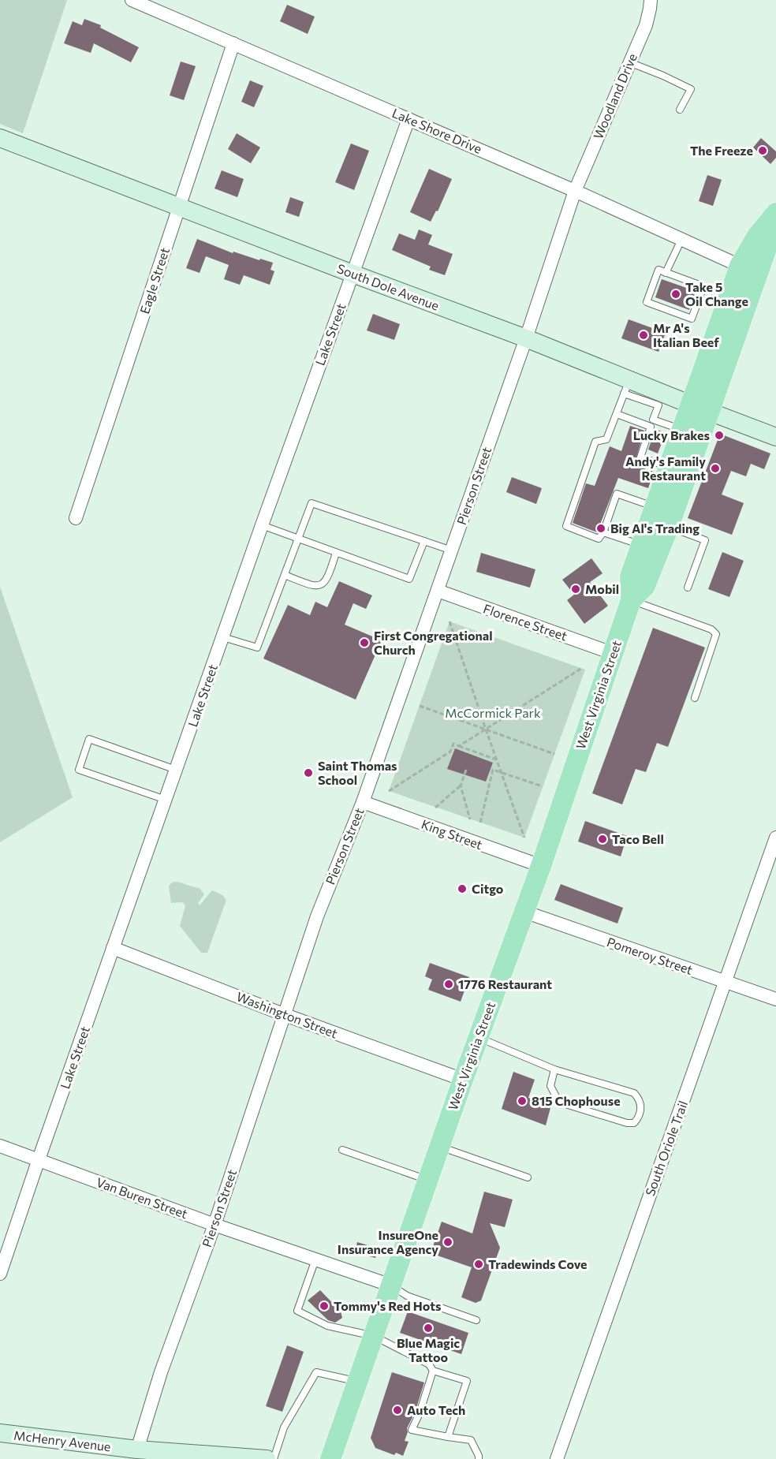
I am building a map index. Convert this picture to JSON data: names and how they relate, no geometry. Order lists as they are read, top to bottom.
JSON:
{
  "streets": {
    "main road": ["West Virginia Street"],
    "street": [
      "Woodland Drive",
      "Lake Shore Drive",
      "Eagle Street",
      "South Dole Avenue",
      "Lake Street",
      "Pierson Street",
      "Florence Street",
      "King Street",
      "Pomeroy Street",
      "Washington Street",
      "South Oriole Trail",
      "Van Buren Street",
      "McHenry Avenue"
    ]
  },
  "crossings": [
    ["Woodland Drive", "Lake Shore Drive"],
    ["Woodland Drive", "Pierson Street"],
    ["Lake Shore Drive", "Eagle Street"],
    ["Lake Shore Drive", "Lake Street"],
    ["Lake Shore Drive", "Pierson Street"],
    ["Lake Shore Drive", "West Virginia Street"],
    ["Eagle Street", "South Dole Avenue"],
    ["South Dole Avenue", "Lake Street"],
    ["South Dole Avenue", "Pierson Street"],
    ["South Dole Avenue", "West Virginia Street"],
    ["Lake Street", "Washington Street"],
    ["Lake Street", "Van Buren Street"],
    ["Pierson Street", "Florence Street"],
    ["Pierson Street", "King Street"],
    ["Pierson Street", "Washington Street"],
    ["Pierson Street", "Van Buren Street"],
    ["Pierson Street", "McHenry Avenue"],
    ["Florence Street", "West Virginia Street"],
    ["West Virginia Street", "King Street"],
    ["West Virginia Street", "Pomeroy Street"],
    ["West Virginia Street", "Washington Street"],
    ["West Virginia Street", "Van Buren Street"],
    ["Pomeroy Street", "South Oriole Trail"]
  ],
  "parks": ["McCormick Park"],
  "places": [
    "The Freeze",
    "Take 5 Oil Change",
    "Mr A's Italian Beef",
    "Lucky Brakes",
    "Andy's Family Restaurant",
    "Big Al's Trading",
    "Mobil",
    "First Congregational Church",
    "Saint Thomas School",
    "Taco Bell",
    "Citgo",
    "1776 Restaurant",
    "815 Chophouse",
    "InsureOne Insurance Agency",
    "Tradewinds Cove",
    "Tommy's Red Hots",
    "Blue Magic Tattoo",
    "Auto Tech"
  ]
}
